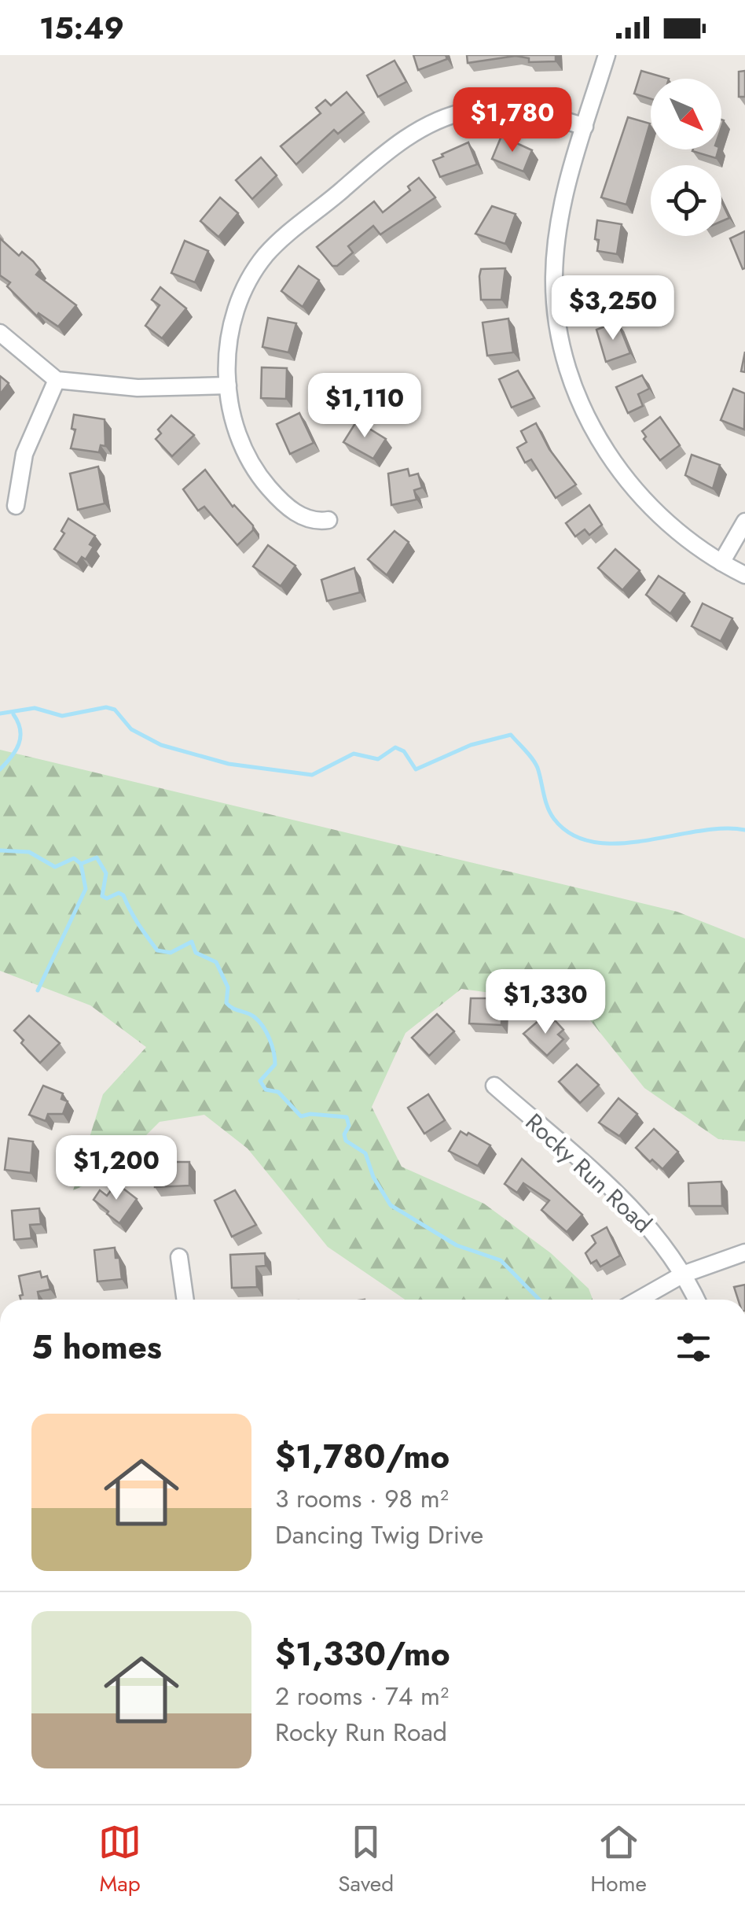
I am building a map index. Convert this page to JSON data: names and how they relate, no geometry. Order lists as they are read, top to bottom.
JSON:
{
  "streets": {
    "street": ["Rocky Run Road"]
  },
  "north": "bottom right",
  "page": {
    "status": "15:49",
    "price": [
      "$1,780",
      "$3,250",
      "$1,110",
      "$1,330",
      "$1,200"
    ],
    "heading": "5 homes",
    "list": [
      {
        "name": "$1,780/mo",
        "note": "3 rooms · 98 m² · Dancing Twig Drive"
      },
      {
        "name": "$1,330/mo",
        "note": "2 rooms · 74 m² · Rocky Run Road"
      }
    ],
    "tabs": ["Map", "Saved", "Home"]
  }
}
